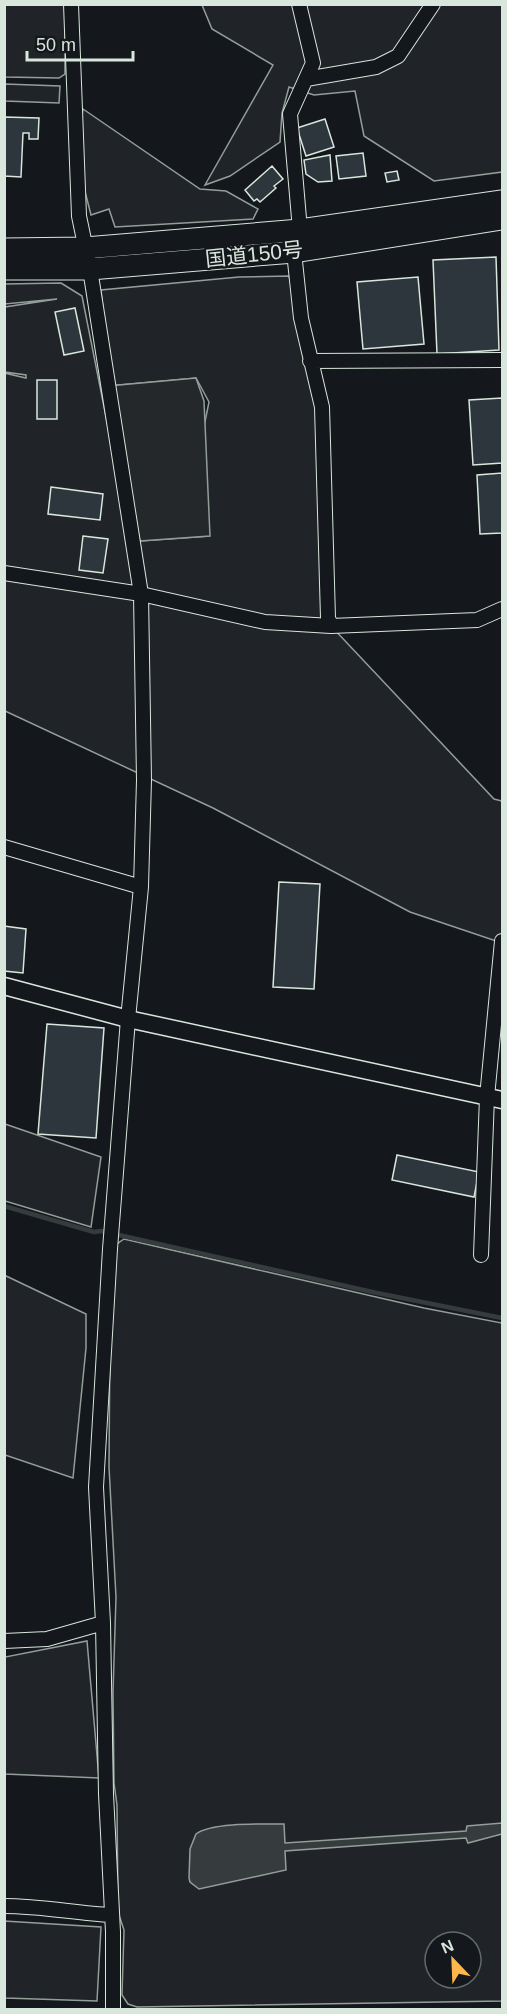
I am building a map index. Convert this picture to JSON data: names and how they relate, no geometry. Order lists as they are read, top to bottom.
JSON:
{
  "streets": {
    "highway": ["国道150号"]
  },
  "scale_bar": "50 m",
  "north": "top left"
}
